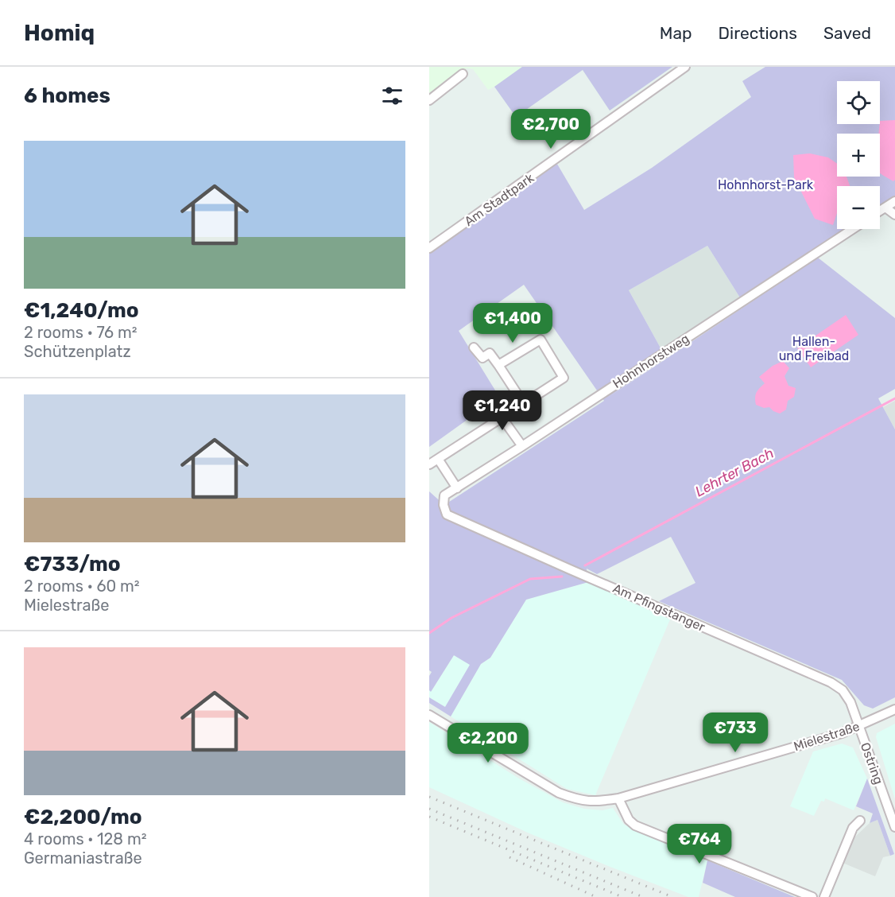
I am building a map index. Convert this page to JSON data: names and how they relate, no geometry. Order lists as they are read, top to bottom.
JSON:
{
  "streets": {
    "street": [
      "Am Stadtpark",
      "Hohnhorstweg",
      "Am Pfingstanger",
      "Mielestraße",
      "Ostring"
    ]
  },
  "crossings": [
    ["Hohnhorstweg", "Am Pfingstanger"],
    ["Am Pfingstanger", "Mielestraße"],
    ["Am Pfingstanger", "Ostring"],
    ["Mielestraße", "Ostring"]
  ],
  "water": ["Lehrter Bach"],
  "parks": ["Hohnhorst-Park", "Hallen- und Freibad"],
  "page": {
    "header": "Homiq",
    "nav": ["Map", "Directions", "Saved"],
    "heading": "6 homes",
    "map_buttons": ["+", "−"],
    "price": [
      "€2,700",
      "€1,400",
      "€1,240",
      "€733",
      "€2,200",
      "€764"
    ],
    "list": [
      {
        "name": "€1,240/mo",
        "note": "2 rooms · 76 m² · Schützenplatz"
      },
      {
        "name": "€733/mo",
        "note": "2 rooms · 60 m² · Mielestraße"
      },
      {
        "name": "€2,200/mo",
        "note": "4 rooms · 128 m² · Germaniastraße"
      }
    ]
  }
}
